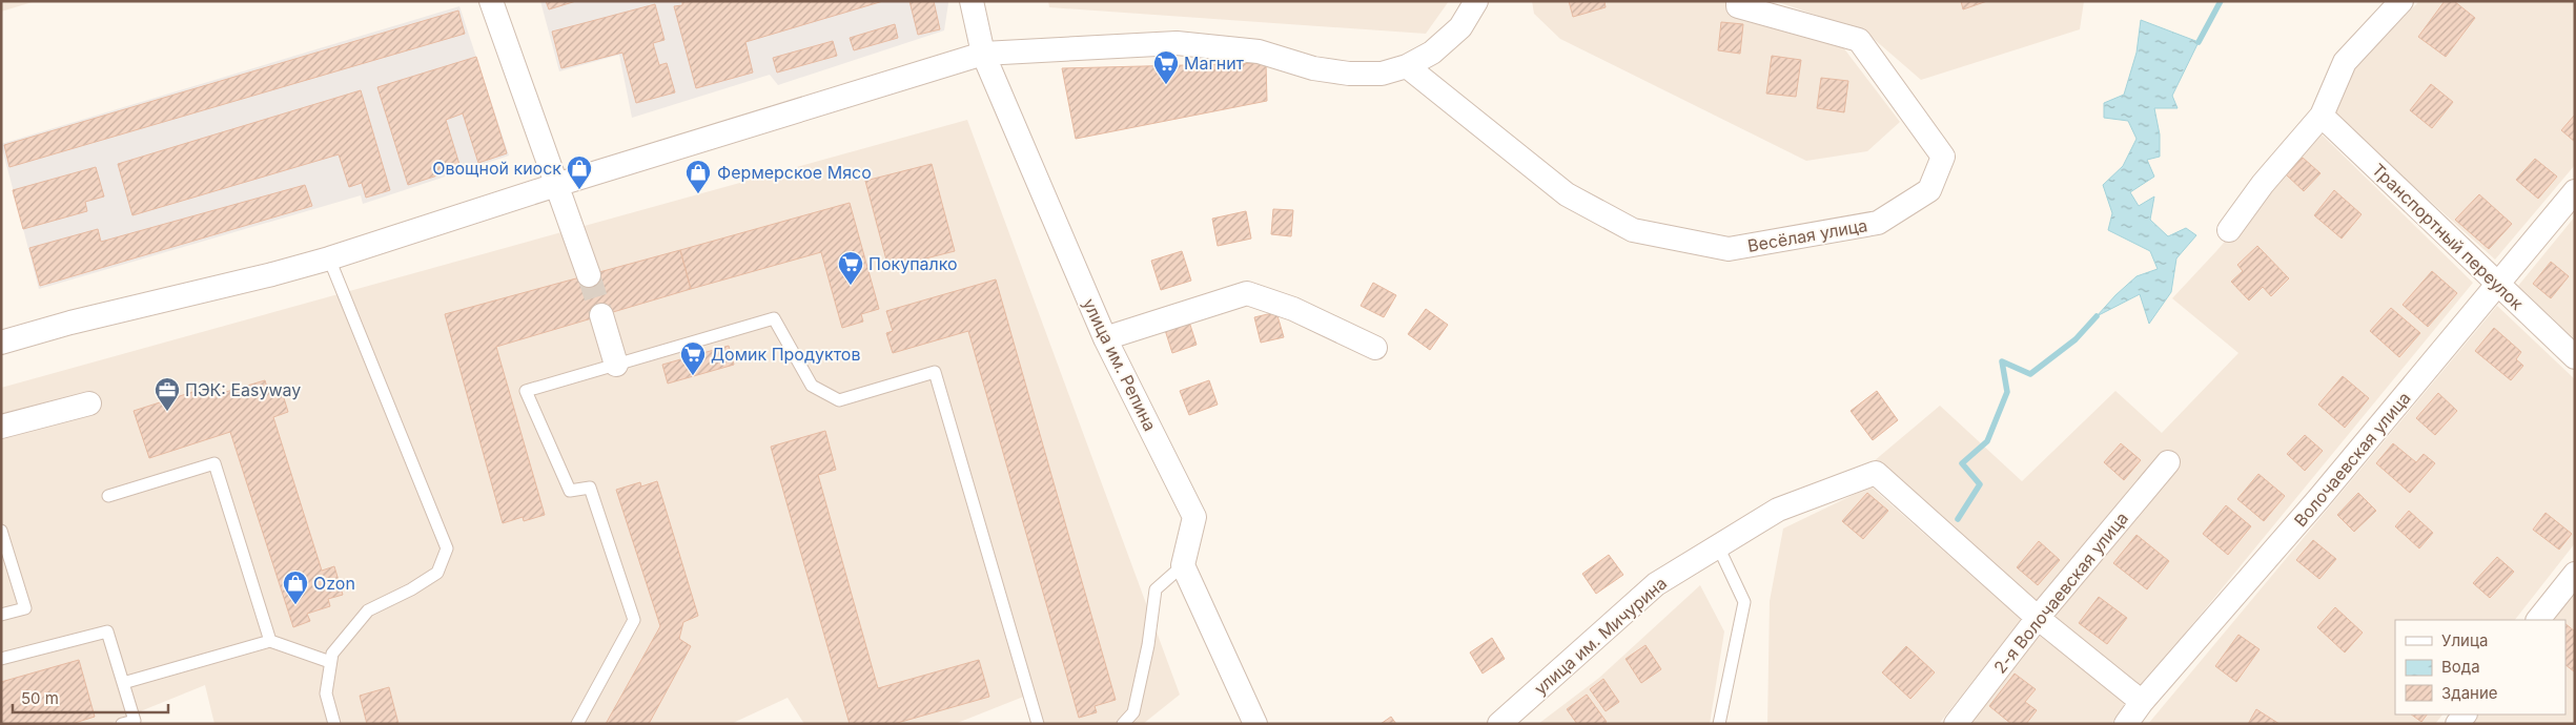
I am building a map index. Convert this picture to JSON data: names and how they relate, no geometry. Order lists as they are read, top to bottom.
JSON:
{
  "streets": {
    "street": [
      "Весёлая улица",
      "Транспортный переулок",
      "улица им. Репина",
      "Волочаевская улица",
      "2-я Волочаевская улица",
      "улица им. Мичурина"
    ]
  },
  "crossings": [
    ["Транспортный переулок", "Волочаевская улица"],
    ["2-я Волочаевская улица", "улица им. Мичурина"]
  ],
  "places": {
    "supermarket": ["Магнит", "Покупалко", "Домик Продуктов"],
    "shop": ["Овощной киоск", "Фермерское Мясо", "Ozon"],
    "office": ["ПЭК: Easyway"]
  },
  "legend": ["Улица", "Вода", "Здание"],
  "scale_bar": "50 m"
}
